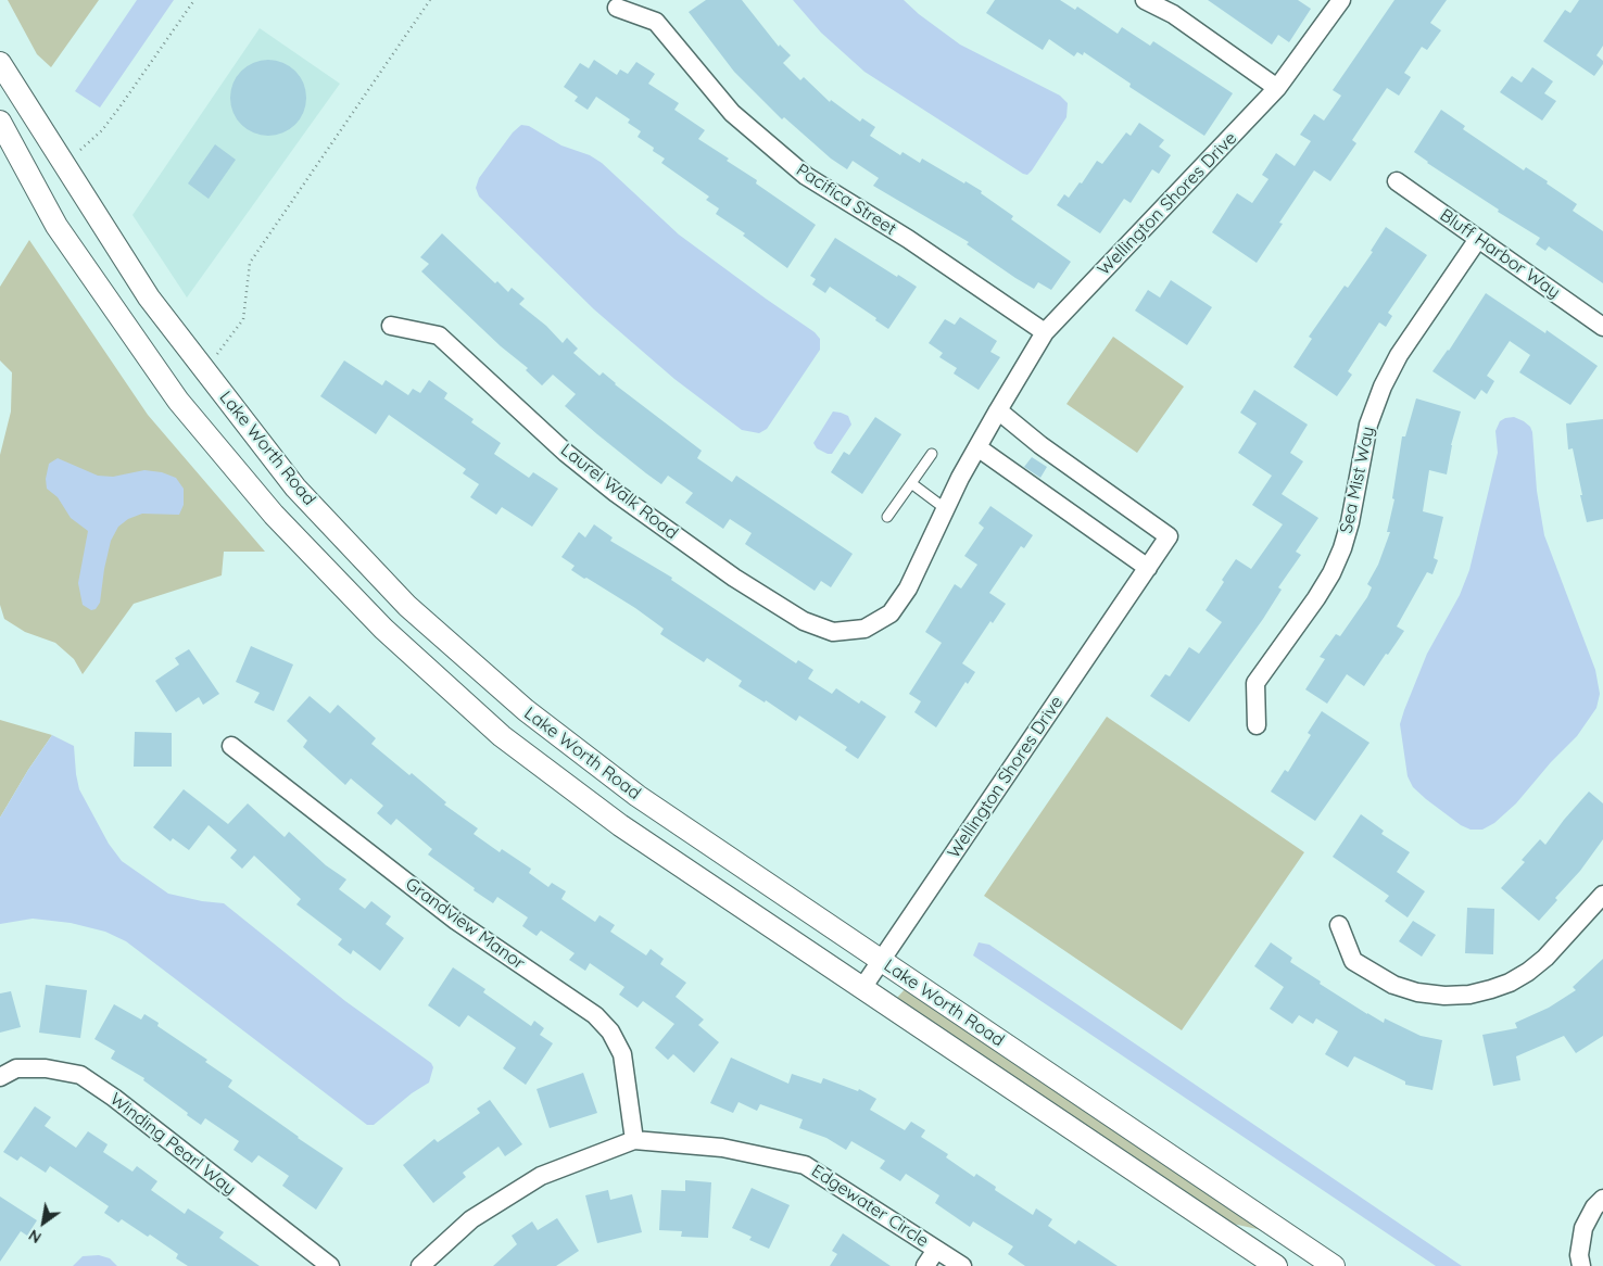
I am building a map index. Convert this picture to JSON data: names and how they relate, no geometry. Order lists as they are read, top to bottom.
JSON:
{
  "streets": {
    "street": [
      "Pacifica Street",
      "Wellington Shores Drive",
      "Bluff Harbor Way",
      "Lake Worth Road",
      "Sea Mist Way",
      "Laurel Walk Road",
      "Grandview Manor",
      "Winding Pearl Way",
      "Edgewater Circle"
    ]
  },
  "crossings": [
    ["Pacifica Street", "Wellington Shores Drive"],
    ["Wellington Shores Drive", "Lake Worth Road"],
    ["Wellington Shores Drive", "Laurel Walk Road"],
    ["Bluff Harbor Way", "Sea Mist Way"],
    ["Grandview Manor", "Edgewater Circle"]
  ],
  "north": "bottom left"
}
